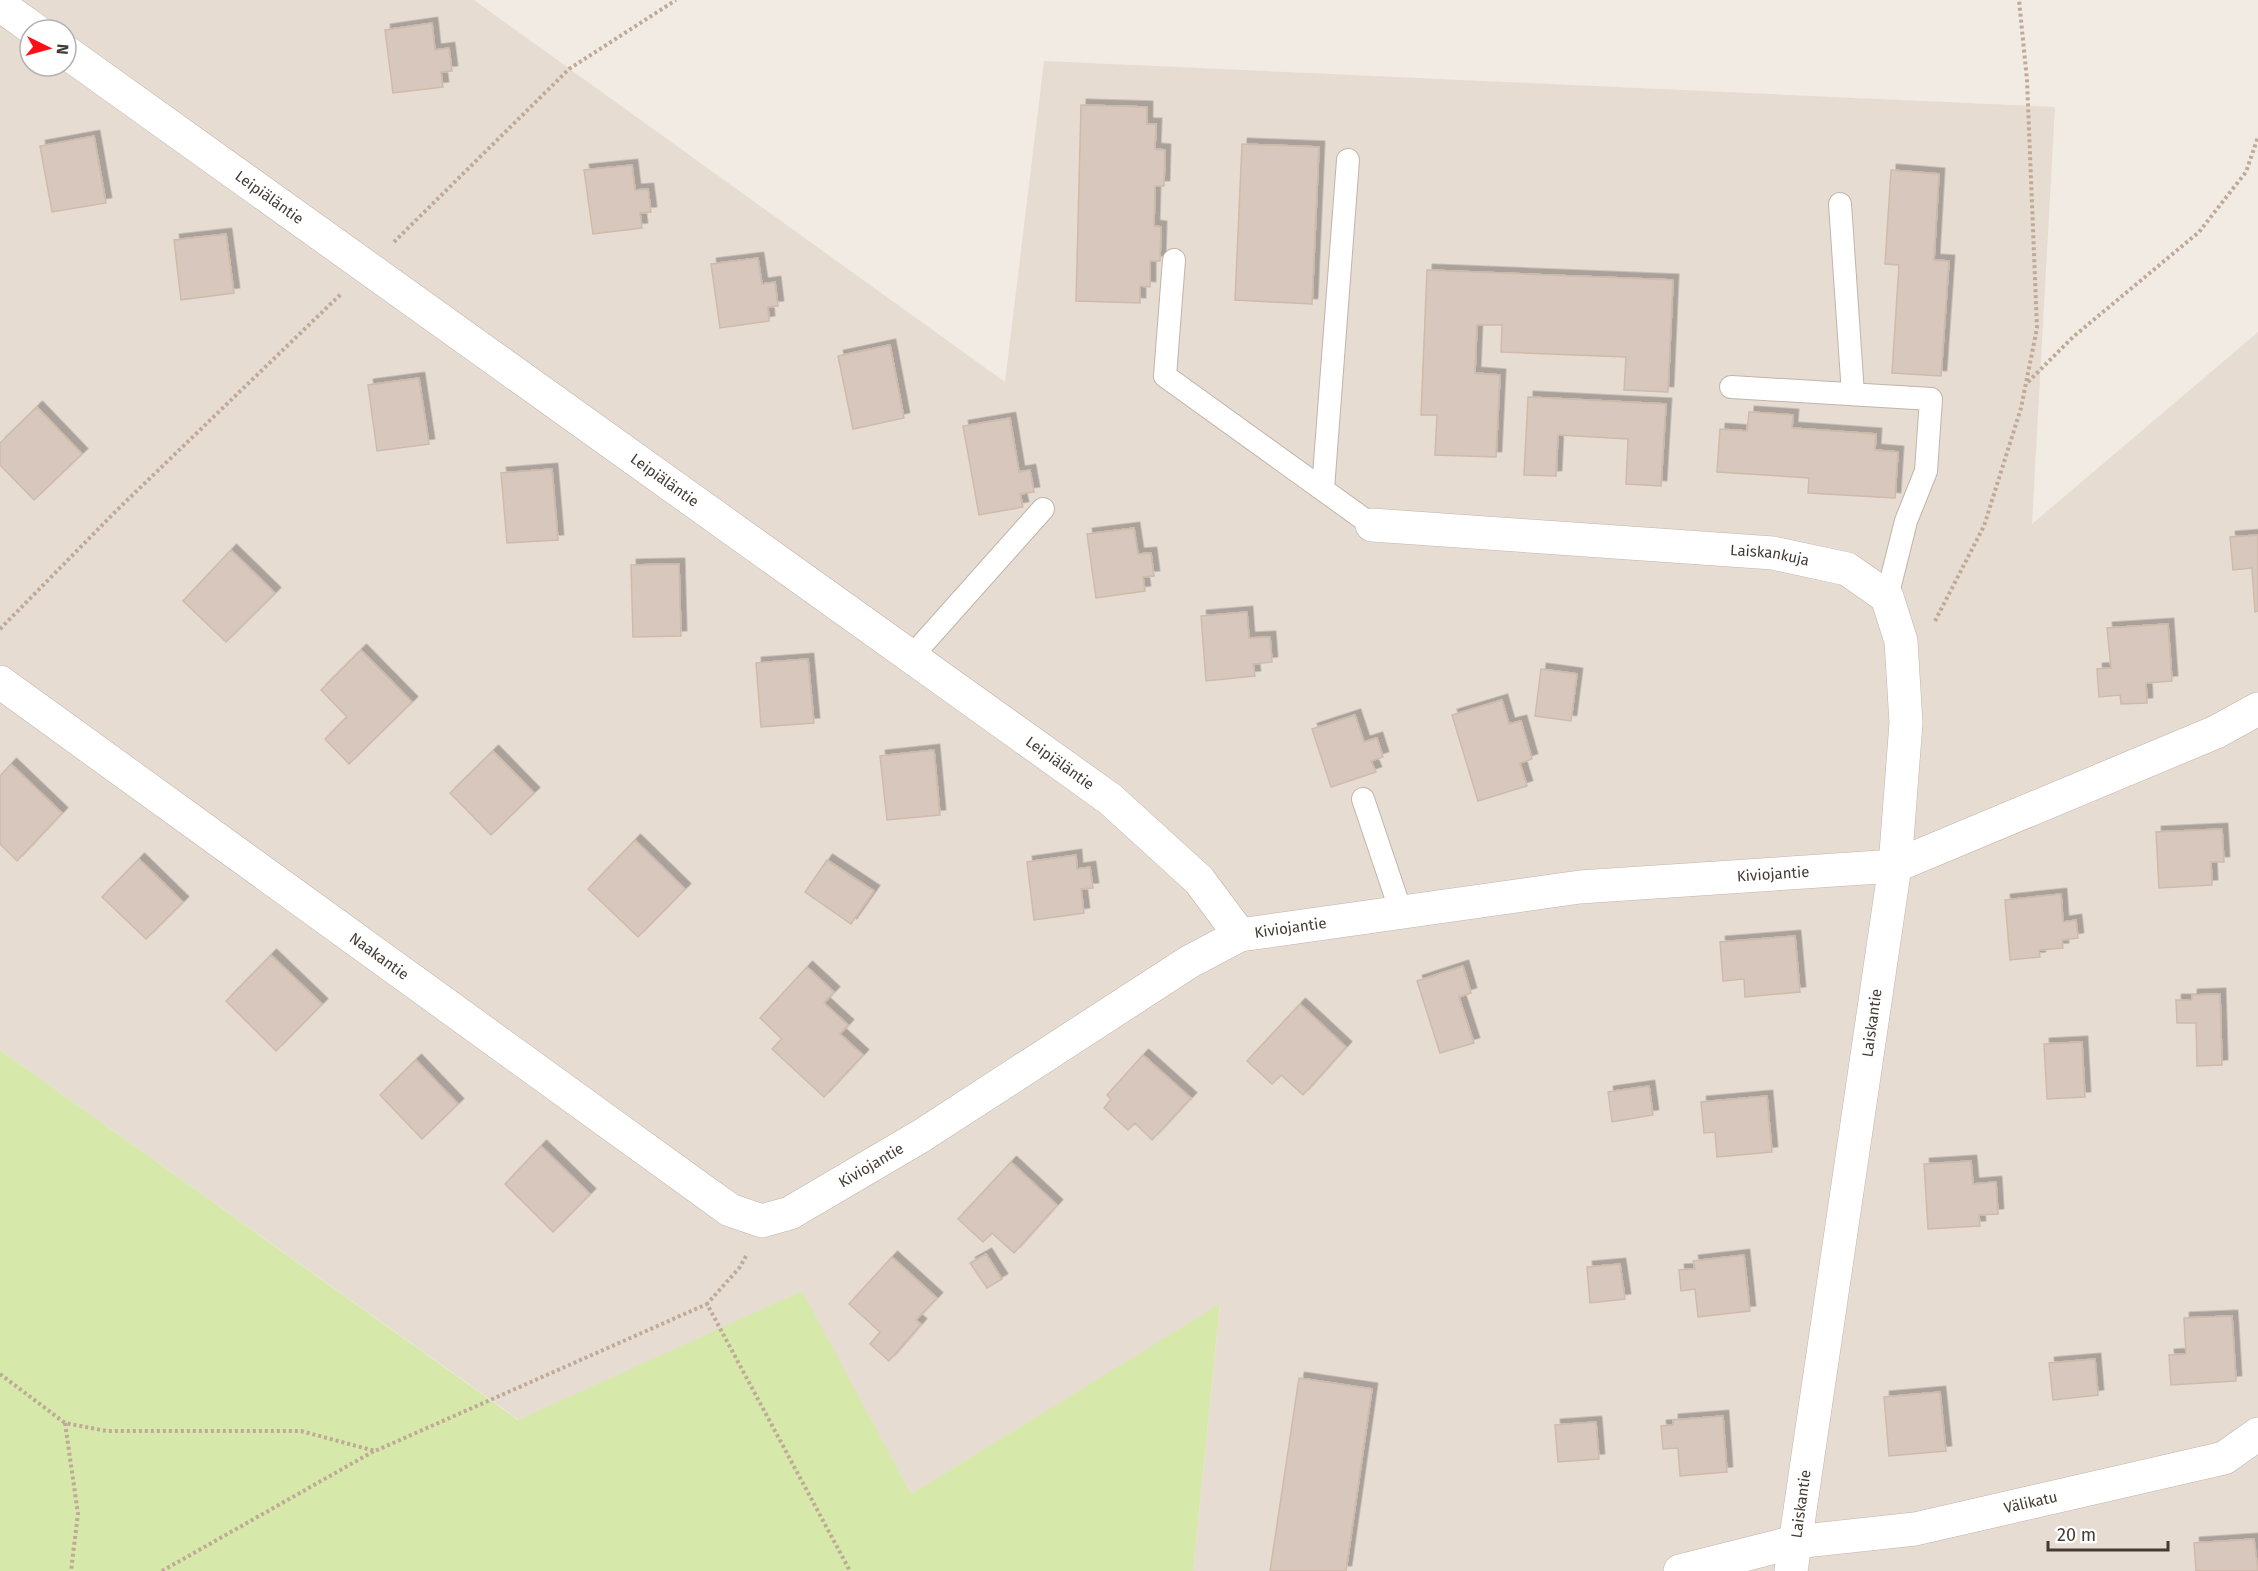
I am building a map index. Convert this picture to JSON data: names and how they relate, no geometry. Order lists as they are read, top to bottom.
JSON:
{
  "streets": {
    "street": [
      "Leipiäläntie",
      "Laiskankuja",
      "Kiviojantie",
      "Naakantie",
      "Laiskantie",
      "Välikatu"
    ]
  },
  "crossings": [
    ["Leipiäläntie", "Kiviojantie"],
    ["Kiviojantie", "Naakantie"],
    ["Kiviojantie", "Laiskantie"],
    ["Laiskantie", "Välikatu"]
  ],
  "scale_bar": "20 m",
  "north": "right"
}
